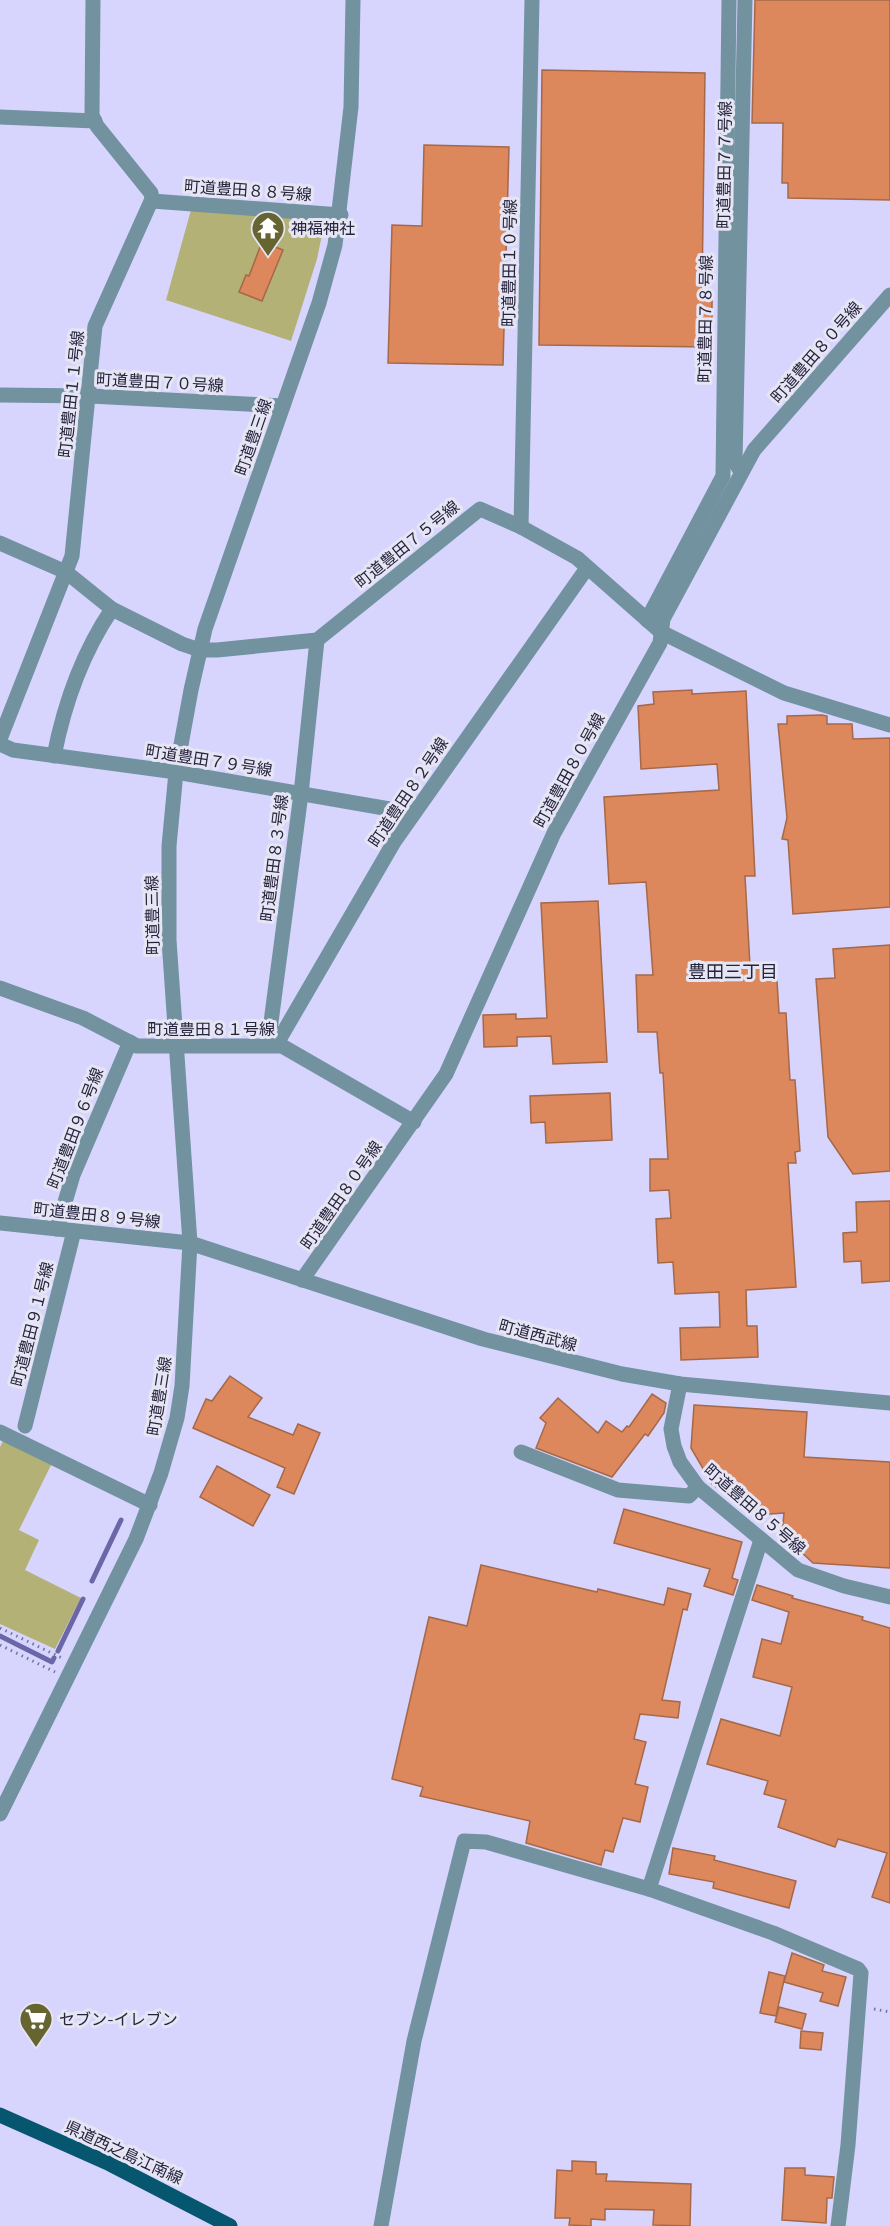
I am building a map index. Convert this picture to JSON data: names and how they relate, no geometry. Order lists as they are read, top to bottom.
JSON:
{
  "streets": {
    "main road": ["県道西之島江南線"],
    "street": [
      "町道豊田７７号線",
      "町道豊田８８号線",
      "町道豊田１０号線",
      "町道豊田７８号線",
      "町道豊田８０号線",
      "町道豊田７０号線",
      "町道豊田１１号線",
      "町道豊三線",
      "町道豊田７５号線",
      "町道豊田７９号線",
      "町道豊田８２号線",
      "町道豊田８３号線",
      "町道豊田８１号線",
      "町道豊田９６号線",
      "町道豊田８９号線",
      "町道豊田９１号線",
      "町道西武線",
      "町道豊田８５号線"
    ]
  },
  "crossings": [
    ["町道豊田７７号線", "町道豊田８０号線"],
    ["町道豊田８８号線", "町道豊田１１号線"],
    ["町道豊田８８号線", "町道豊三線"],
    ["町道豊田１０号線", "町道豊田７５号線"],
    ["町道豊田７８号線", "町道豊田７５号線"],
    ["町道豊田８０号線", "町道豊田７５号線"],
    ["町道豊田８０号線", "町道豊田８１号線"],
    ["町道豊田８０号線", "町道西武線"],
    ["町道豊田７０号線", "町道豊田１１号線"],
    ["町道豊田７０号線", "町道豊三線"],
    ["町道豊三線", "町道豊田７９号線"],
    ["町道豊三線", "町道豊田８１号線"],
    ["町道豊三線", "町道豊田８９号線"],
    ["町道豊三線", "町道西武線"],
    ["町道豊田７５号線", "町道豊田８２号線"],
    ["町道豊田７５号線", "町道豊田８３号線"],
    ["町道豊田７９号線", "町道豊田８２号線"],
    ["町道豊田７９号線", "町道豊田８３号線"],
    ["町道豊田８２号線", "町道豊田８３号線"],
    ["町道豊田８２号線", "町道豊田８１号線"],
    ["町道豊田８３号線", "町道豊田８１号線"],
    ["町道豊田８１号線", "町道豊田９６号線"],
    ["町道豊田９６号線", "町道豊田８９号線"],
    ["町道豊田８９号線", "町道豊田９１号線"],
    ["町道豊田８９号線", "町道西武線"],
    ["町道西武線", "町道豊田８５号線"]
  ],
  "districts": ["豊田三丁目"],
  "places": {
    "temple": ["神福神社"],
    "supermarket": ["セブン-イレブン"]
  }
}
